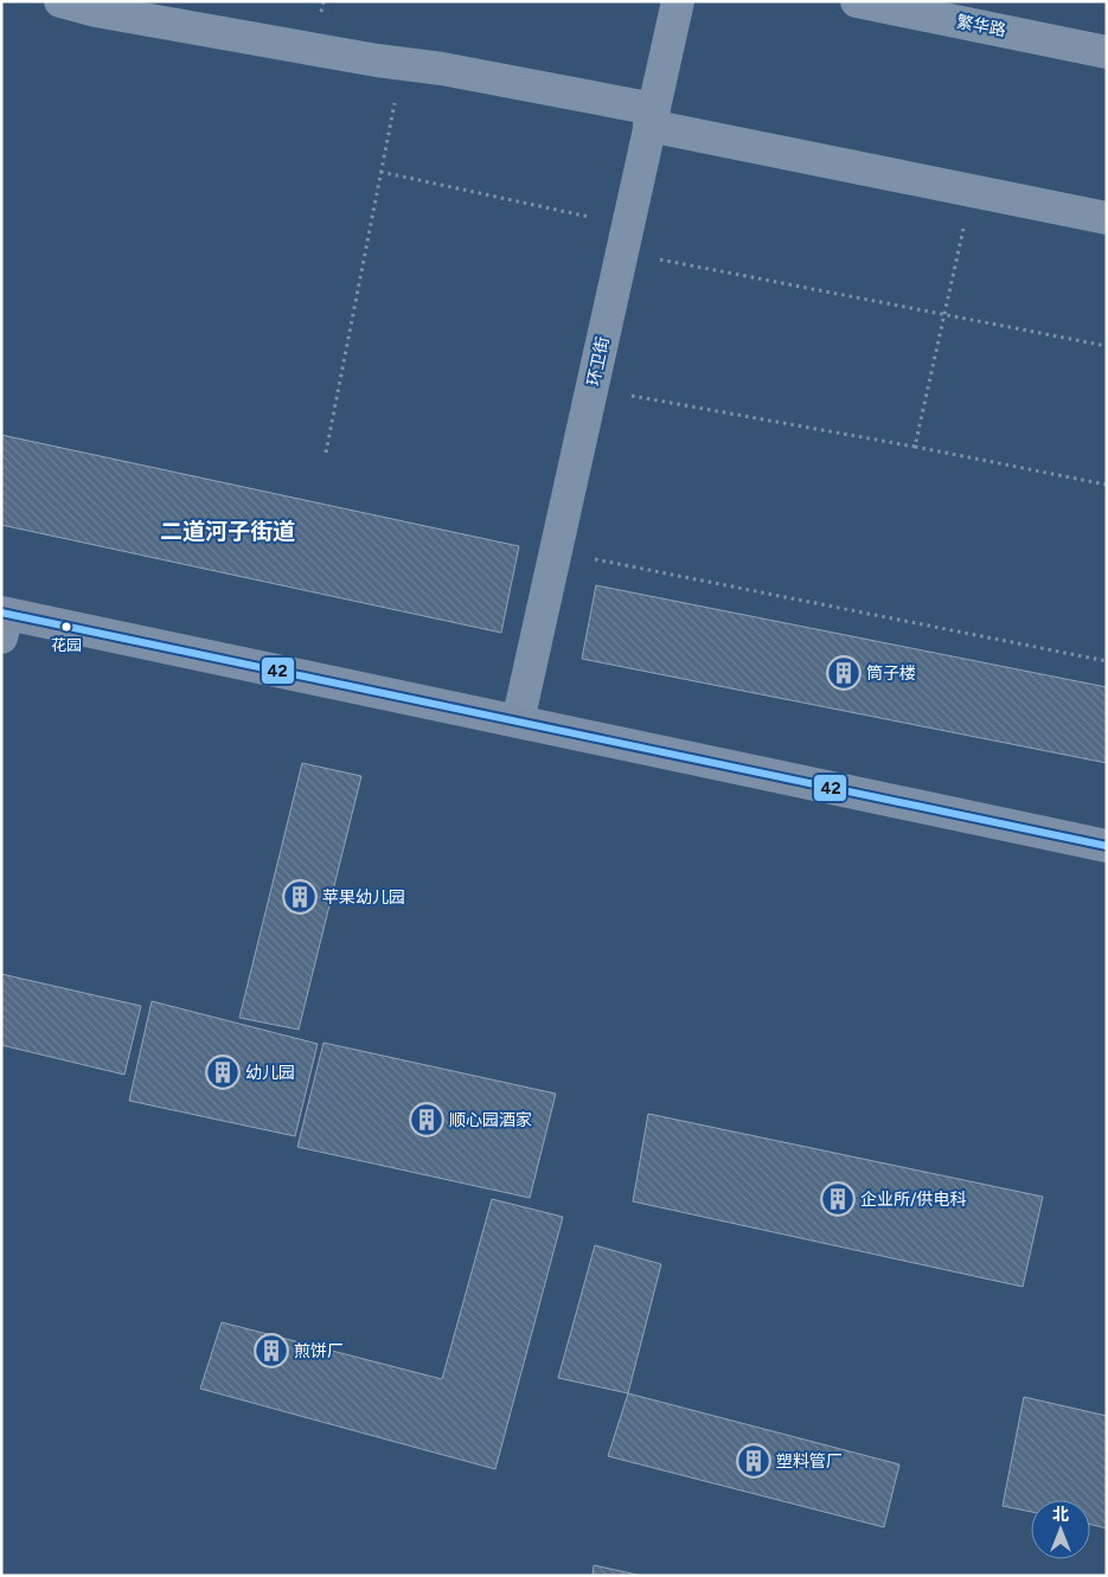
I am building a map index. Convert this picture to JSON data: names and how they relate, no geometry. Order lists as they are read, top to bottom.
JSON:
{
  "streets": {
    "street": ["繁华路", "环卫街"]
  },
  "districts": ["二道河子街道"],
  "places": {
    "other": ["花园"],
    "building": [
      "筒子楼",
      "苹果幼儿园",
      "幼儿园",
      "顺心园酒家",
      "企业所/供电科",
      "煎饼厂",
      "塑料管厂"
    ]
  },
  "lines": ["transit line 42"],
  "north": "top"
}
